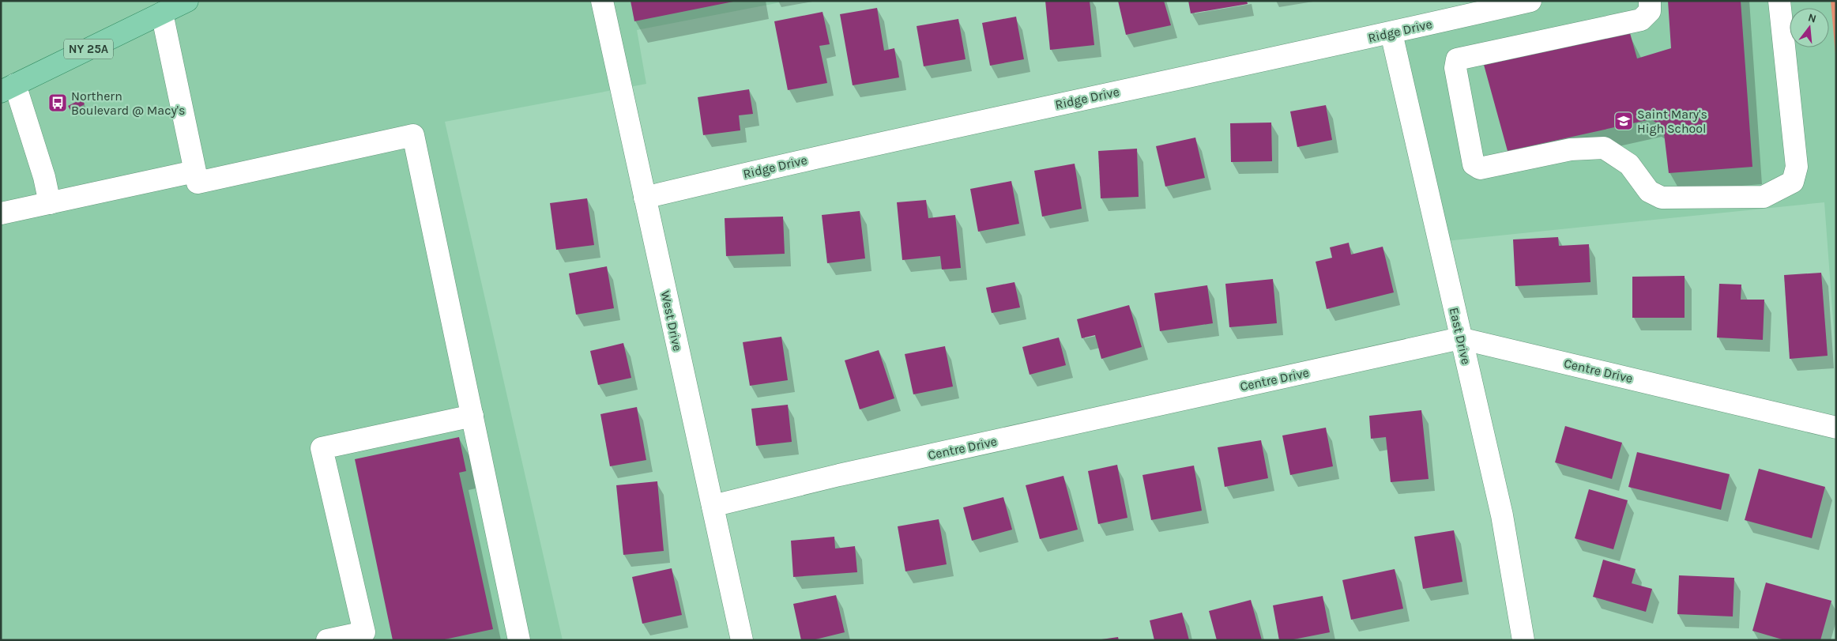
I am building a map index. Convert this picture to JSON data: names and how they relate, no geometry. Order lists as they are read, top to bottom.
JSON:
{
  "streets": {
    "main road": ["NY 25A"],
    "street": [
      "Ridge Drive",
      "West Drive",
      "East Drive",
      "Centre Drive"
    ]
  },
  "crossings": [
    ["Ridge Drive", "West Drive"],
    ["Ridge Drive", "East Drive"],
    ["West Drive", "Centre Drive"],
    ["East Drive", "Centre Drive"]
  ],
  "places": {
    "bus stop": ["Northern Boulevard @ Macy's"],
    "school or university": ["Saint Mary's High School"]
  },
  "north": "top"
}
